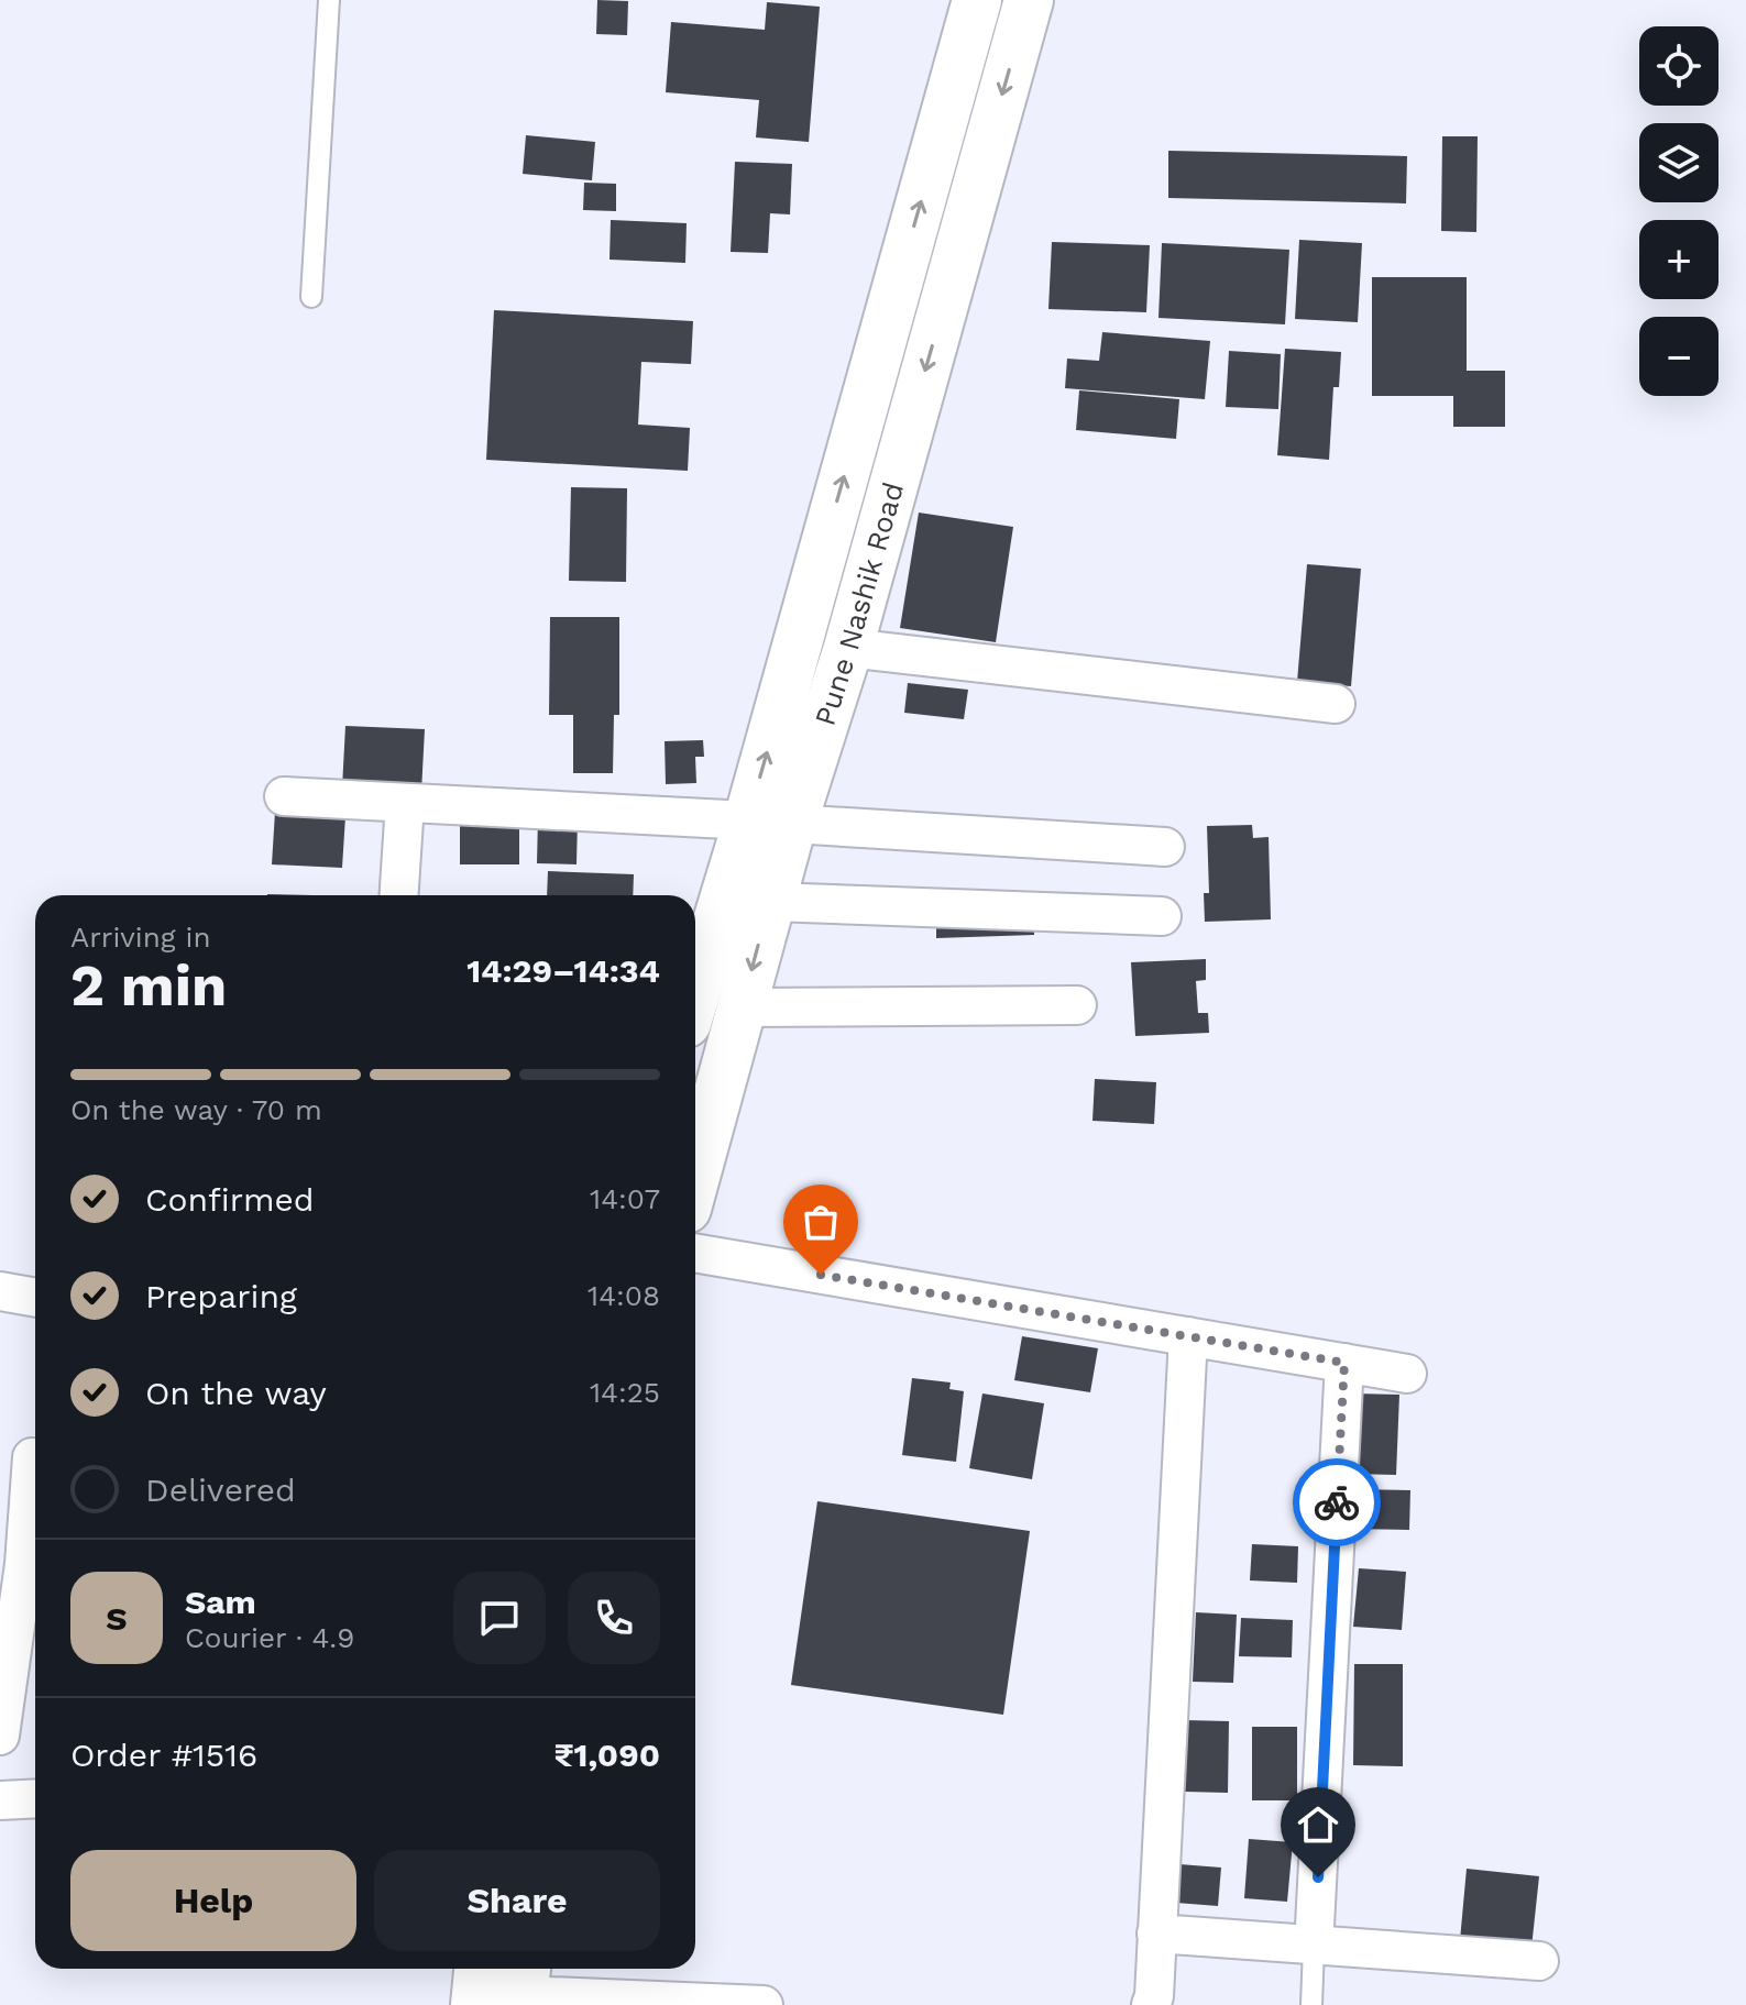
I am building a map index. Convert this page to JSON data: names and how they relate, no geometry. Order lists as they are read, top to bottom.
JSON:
{
  "streets": {
    "highway": ["Pune Nashik Road"]
  },
  "page": {
    "map_buttons": ["+", "−"],
    "heading": ["2 min", "Arriving in", "14:29–14:34"],
    "panel": [
      "Sam",
      "Courier · 4.9",
      "Order #1516",
      "₹1,090"
    ],
    "bar": "On the way · 70 m",
    "list": [
      ["Confirmed", "14:07"],
      ["Preparing", "14:08"],
      ["On the way", "14:25"],
      "Delivered"
    ],
    "round": "S",
    "buttons": ["Help", "Share"]
  }
}
